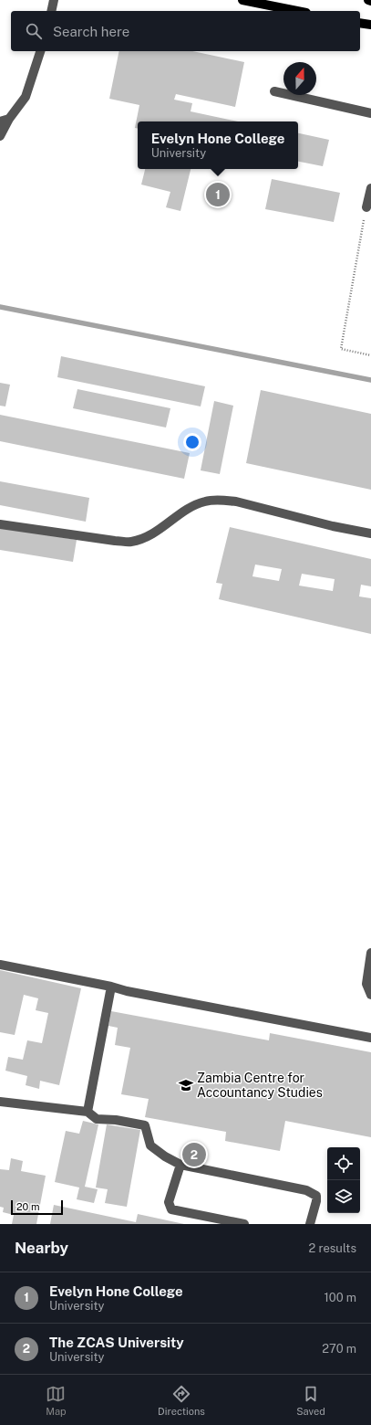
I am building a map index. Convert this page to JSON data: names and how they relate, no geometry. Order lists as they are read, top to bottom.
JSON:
{
  "places": {
    "school or university": ["Zambia Centre for Accountancy Studies"]
  },
  "scale_bar": "20 m",
  "north": "top",
  "page": {
    "search": "Search here",
    "popup": ["Evelyn Hone College", "University"],
    "pins": ["1", "2"],
    "scale": "20 m",
    "heading": ["Nearby", "2 results"],
    "list": [
      {
        "mark": "1",
        "name": "Evelyn Hone College",
        "note": "University",
        "value": "100 m"
      },
      {
        "mark": "2",
        "name": "The ZCAS University",
        "note": "University",
        "value": "270 m"
      }
    ],
    "nav": ["Map", "Directions", "Saved"]
  }
}
